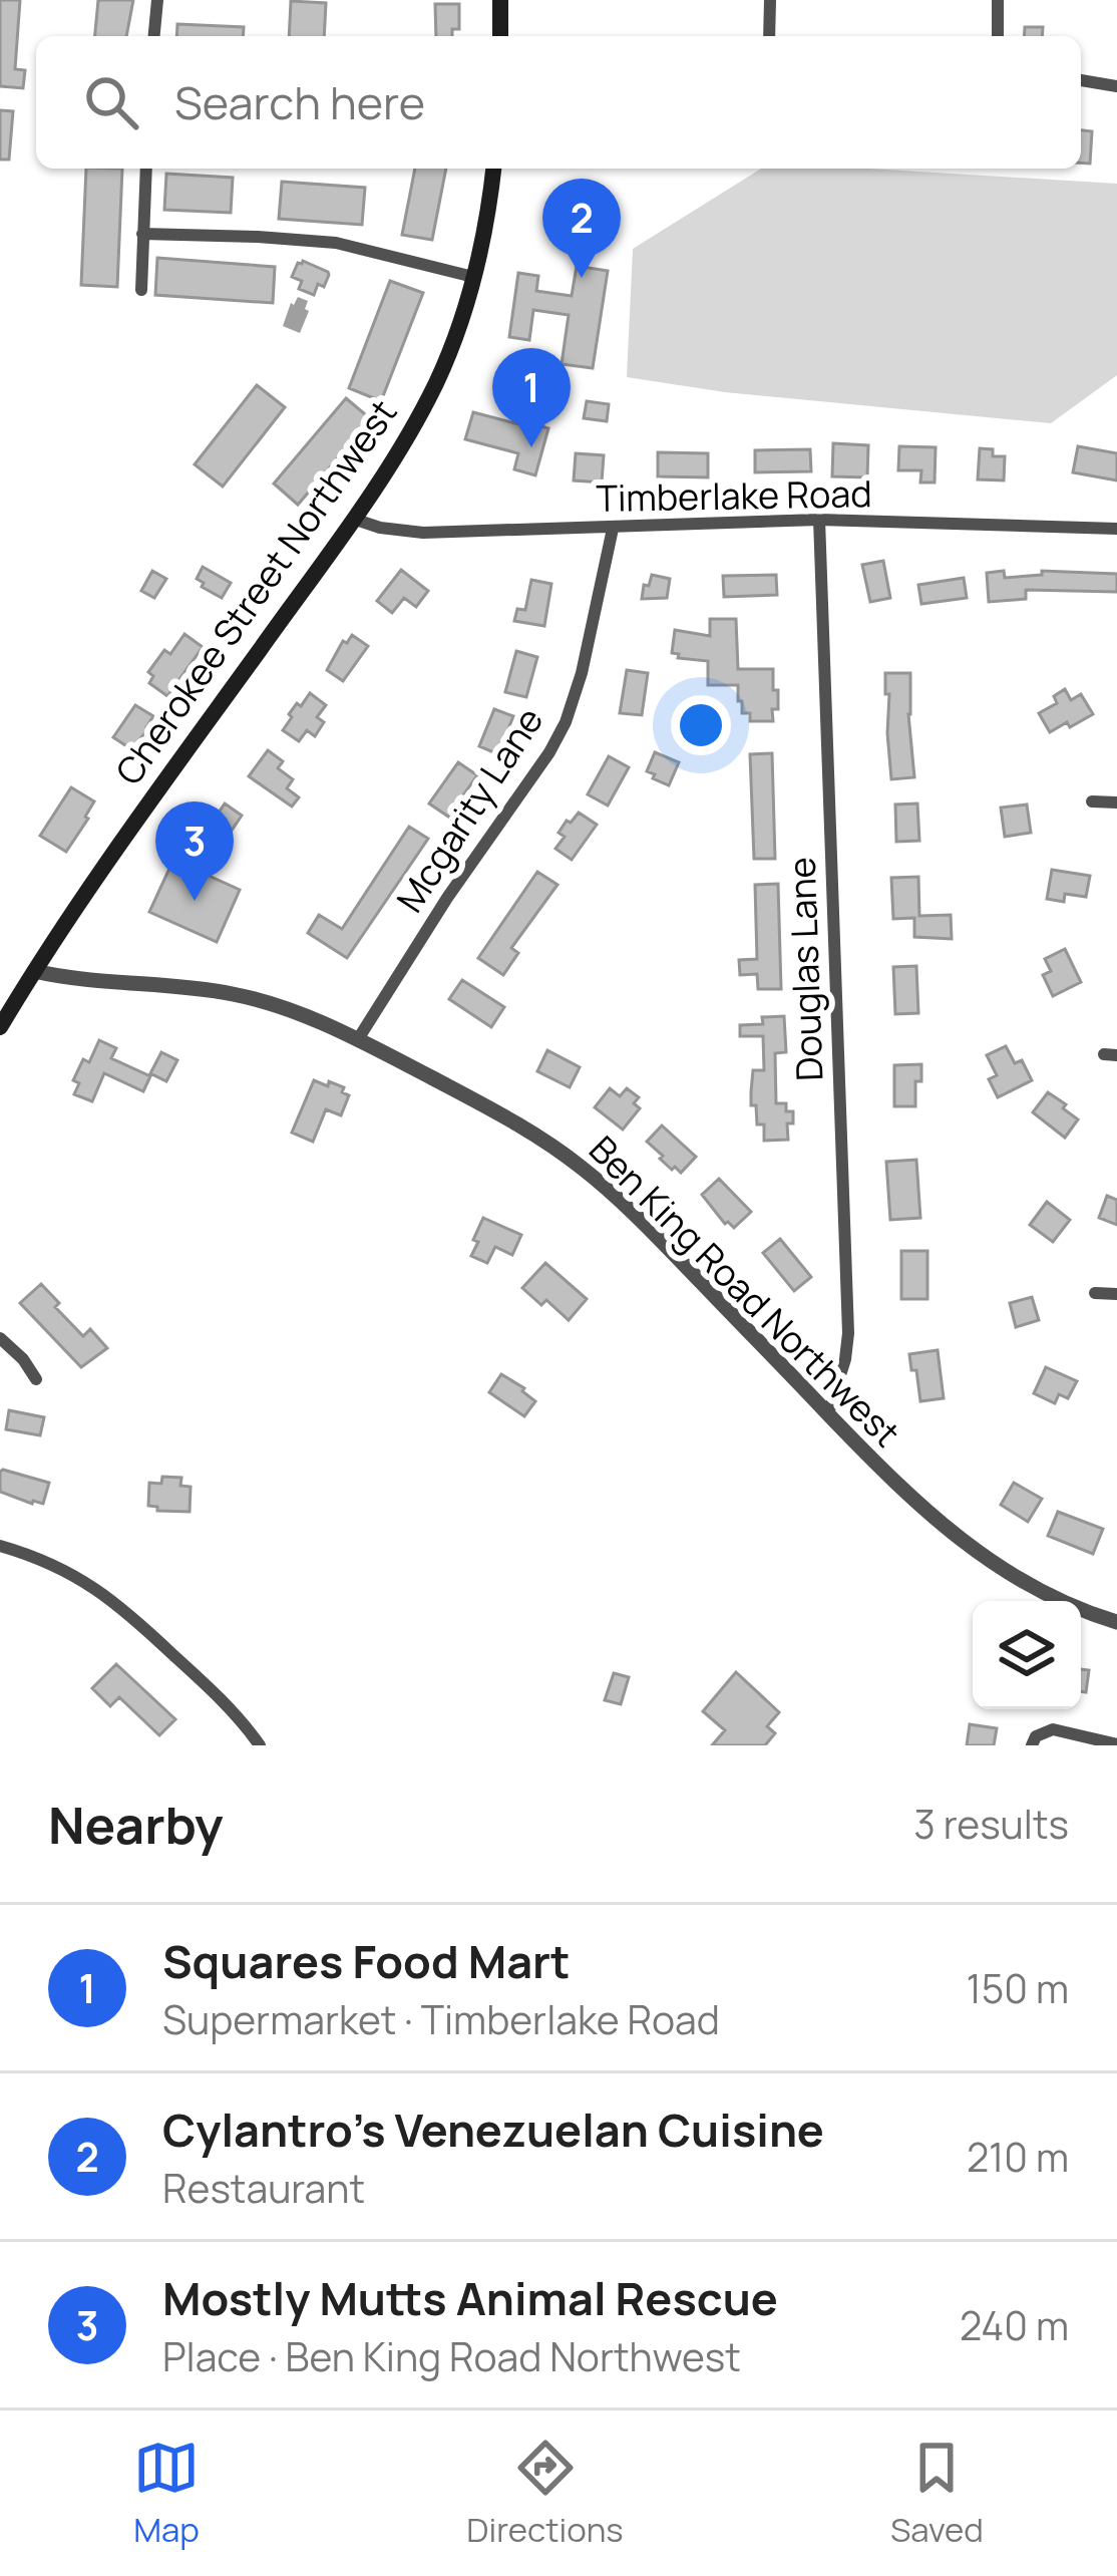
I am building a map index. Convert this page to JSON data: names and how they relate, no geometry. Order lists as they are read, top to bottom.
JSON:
{
  "streets": {
    "main road": ["Cherokee Street Northwest"],
    "street": [
      "Timberlake Road",
      "Mcgarity Lane",
      "Douglas Lane",
      "Ben King Road Northwest"
    ]
  },
  "crossings": [
    ["Timberlake Road", "Cherokee Street Northwest"],
    ["Timberlake Road", "Mcgarity Lane"],
    ["Timberlake Road", "Douglas Lane"],
    ["Cherokee Street Northwest", "Ben King Road Northwest"],
    ["Mcgarity Lane", "Ben King Road Northwest"],
    ["Douglas Lane", "Ben King Road Northwest"]
  ],
  "page": {
    "search": "Search here",
    "pins": ["2", "1", "3"],
    "heading": ["Nearby", "3 results"],
    "list": [
      {
        "mark": "1",
        "name": "Squares Food Mart",
        "note": "Supermarket · Timberlake Road",
        "value": "150 m"
      },
      {
        "mark": "2",
        "name": "Cylantro's Venezuelan Cuisine",
        "note": "Restaurant",
        "value": "210 m"
      },
      {
        "mark": "3",
        "name": "Mostly Mutts Animal Rescue",
        "note": "Place · Ben King Road Northwest",
        "value": "240 m"
      }
    ],
    "nav": ["Map", "Directions", "Saved"]
  }
}
